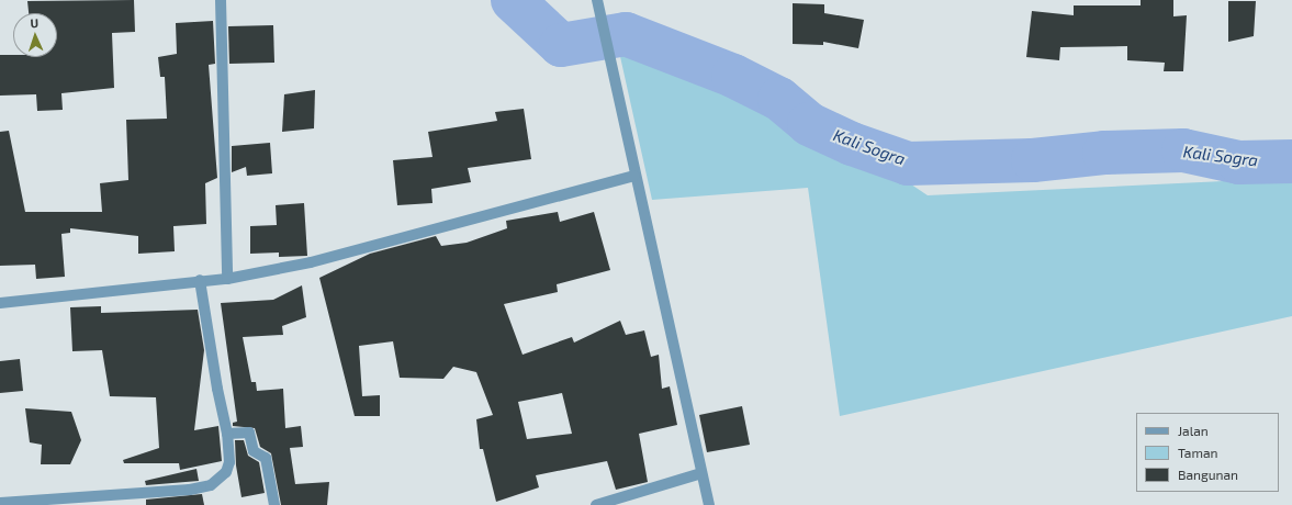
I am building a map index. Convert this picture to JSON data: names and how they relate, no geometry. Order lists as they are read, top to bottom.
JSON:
{
  "water": ["Kali Sogra"],
  "legend": ["Jalan", "Taman", "Bangunan"],
  "north": "top"
}
